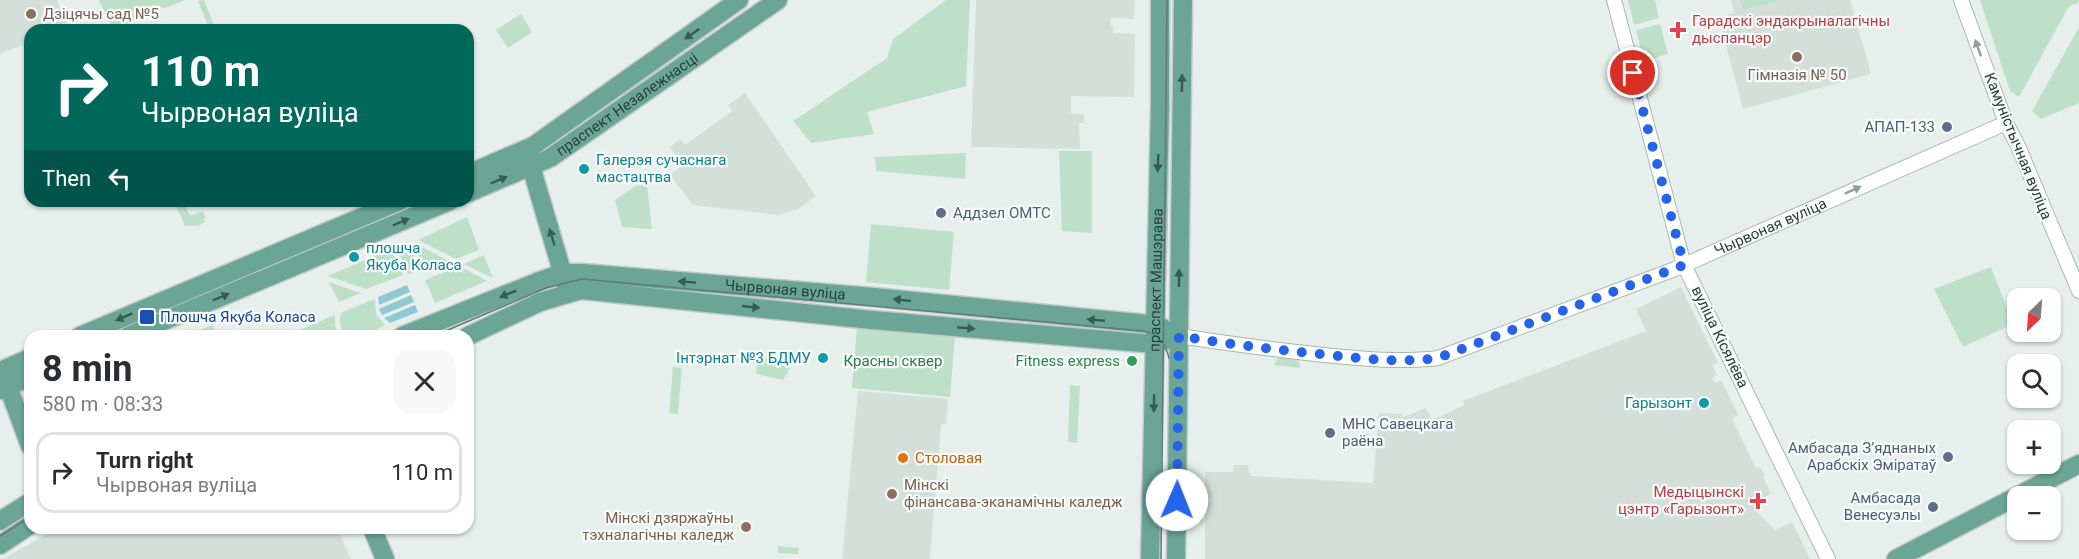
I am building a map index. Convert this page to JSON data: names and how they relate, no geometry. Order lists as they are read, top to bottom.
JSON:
{
  "streets": {
    "main road": ["праспект Незалежнасці", "Чырвоная вуліца", "праспект Машэрава"],
    "street": ["Камуністычная вуліца", "вуліца Кісялёва"]
  },
  "crossings": [
    ["Камуністычная вуліца", "Чырвоная вуліца"],
    ["Чырвоная вуліца", "праспект Машэрава"],
    ["Чырвоная вуліца", "вуліца Кісялёва"]
  ],
  "one_way": ["Камуністычная вуліца"],
  "parks": ["Красны сквер"],
  "places": {
    "other": [
      "Дзіцячы сад №5",
      "Гімназія № 50",
      "АПАП-133",
      "Галерэя сучаснага мастацтва",
      "Аддзел ОМТС",
      "плошча Якуба Коласа",
      "Інтэрнат №3 БДМУ",
      "Fitness express",
      "Гарызонт",
      "МНС Савецкага раёна",
      "Амбасада Зʼяднаных Арабскіх Эміратаў",
      "Столовая",
      "Мінскі фінансава-эканамічны каледж",
      "Амбасада Венесуэлы",
      "Мінскі дзяржаўны тэхналагічны каледж"
    ],
    "health": ["Гарадскі эндакрыналагічны дыспанцэр", "Медыцынскі цэнтр «Гарызонт»"],
    "transit": ["Плошча Якуба Коласа"]
  },
  "north": "bottom left",
  "page": {
    "turn": ["110 m", "Чырвоная вуліца"],
    "then": "Then",
    "map_buttons": ["+", "−"],
    "heading": ["8 min", "580 m · 08:33"],
    "list": [
      {
        "name": "Turn right",
        "note": "Чырвоная вуліца",
        "value": "110 m"
      }
    ]
  }
}
